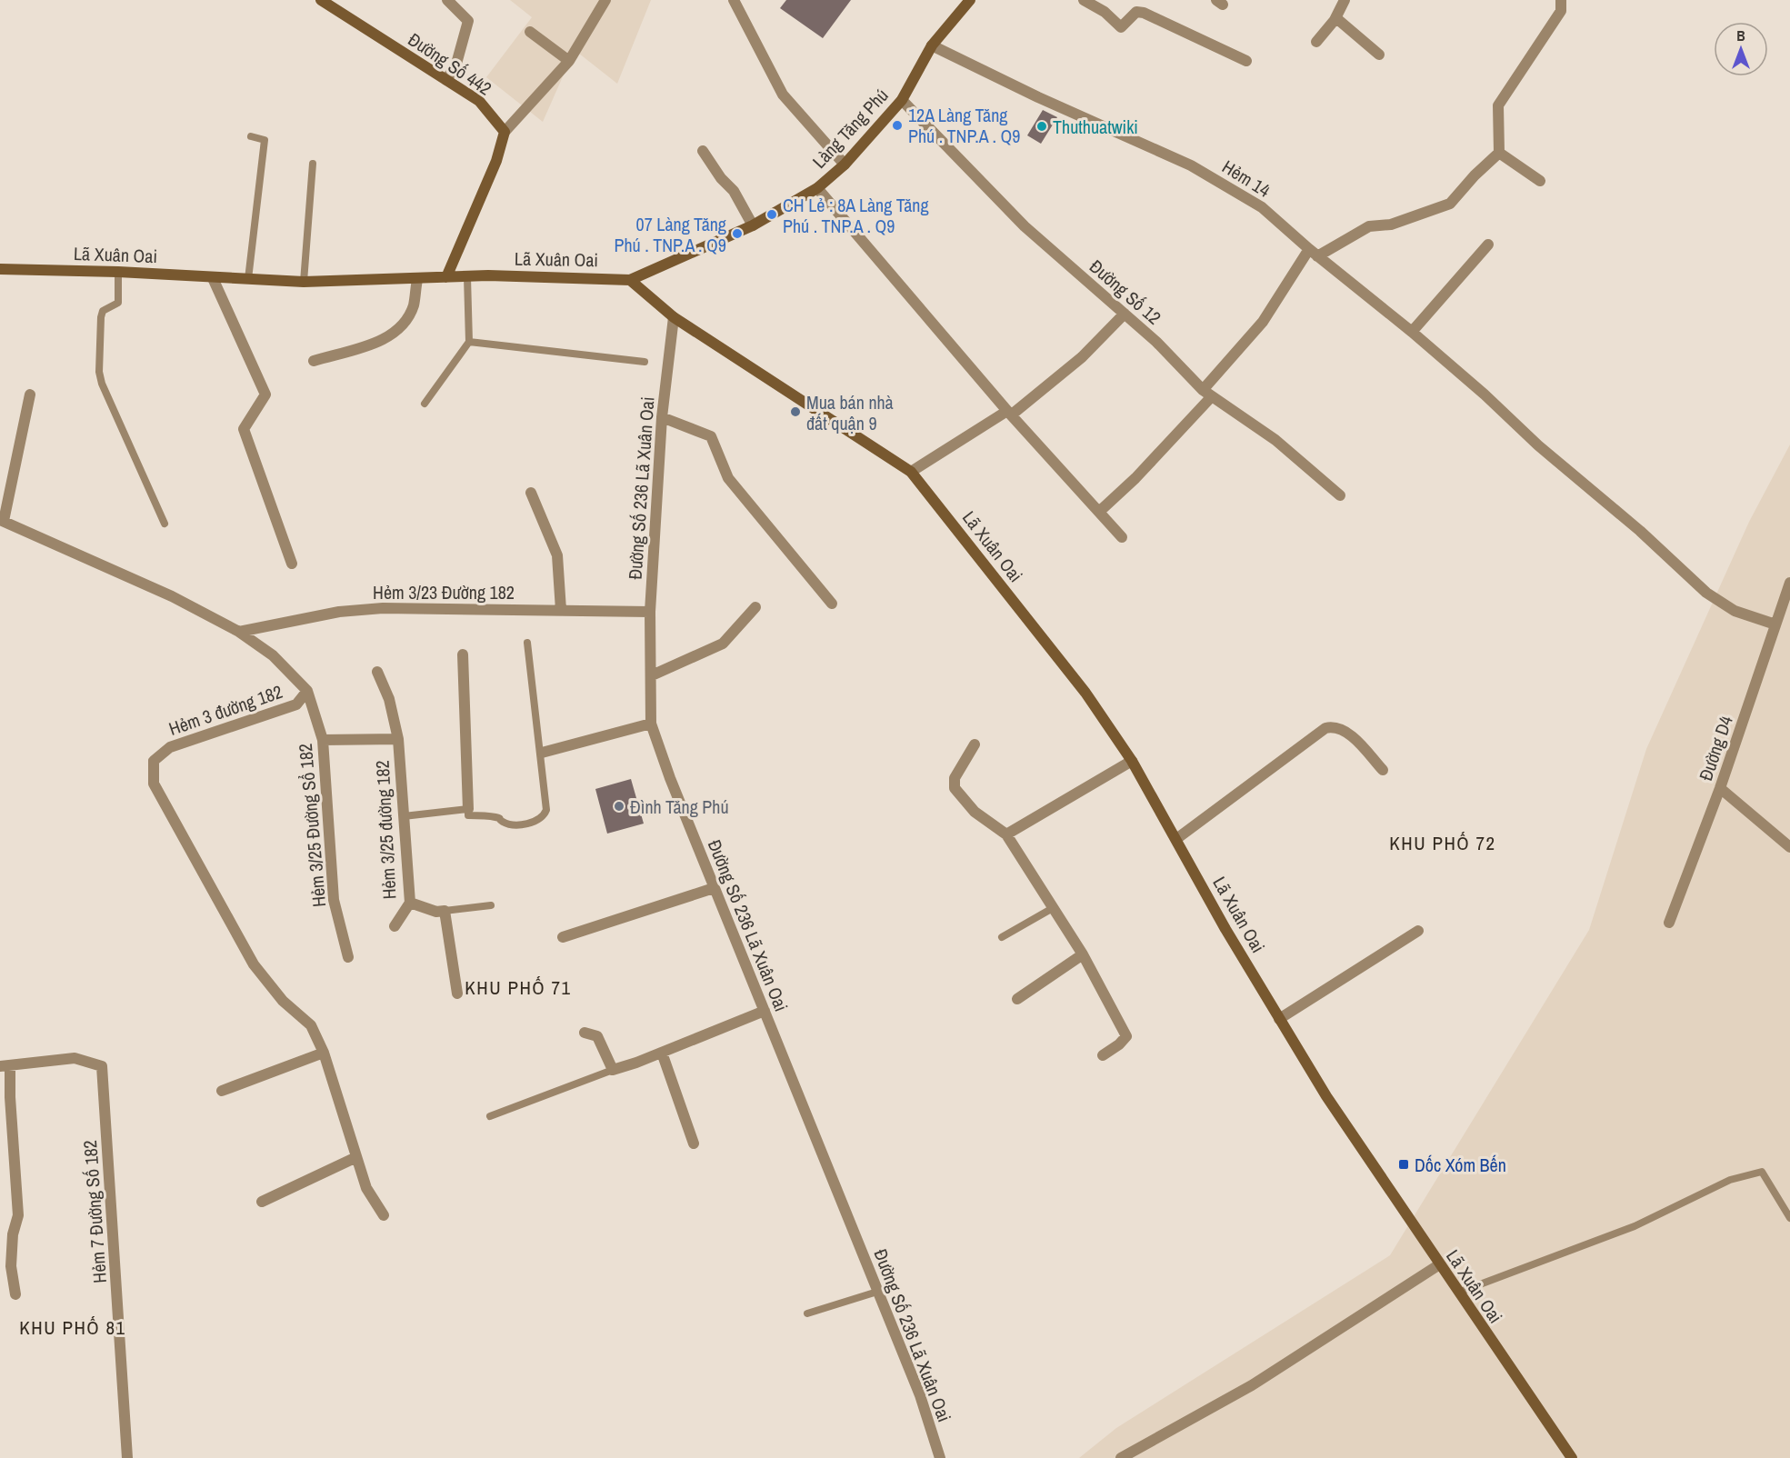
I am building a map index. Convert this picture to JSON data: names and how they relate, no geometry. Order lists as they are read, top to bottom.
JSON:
{
  "streets": {
    "main road": ["Đường Số 442", "Làng Tăng Phú", "Lã Xuân Oai"],
    "street": [
      "Hẻm 14",
      "Đường Số 12",
      "Đường Số 236 Lã Xuân Oai",
      "Hẻm 3/23 Đường 182",
      "Hẻm 3 đường 182",
      "Đường D4",
      "Hẻm 3/25 Đường Sổ 182",
      "Hẻm 3/25 đường 182",
      "Hẻm 7 Đường Số 182"
    ]
  },
  "crossings": [
    ["Làng Tăng Phú", "Hẻm 14"],
    ["Làng Tăng Phú", "Lã Xuân Oai"],
    ["Làng Tăng Phú", "Đường Số 12"],
    ["Hẻm 14", "Đường D4"],
    ["Lã Xuân Oai", "Đường Số 236 Lã Xuân Oai"],
    ["Đường Số 236 Lã Xuân Oai", "Hẻm 3/23 Đường 182"],
    ["Hẻm 3/23 Đường 182", "Hẻm 3 đường 182"],
    ["Hẻm 3 đường 182", "Hẻm 3/25 Đường Sổ 182"],
    ["Hẻm 3/25 Đường Sổ 182", "Hẻm 3/25 đường 182"]
  ],
  "districts": ["KHU PHỐ 72", "KHU PHỐ 71", "KHU PHỐ 81"],
  "places": {
    "other": [
      "12A Làng Tăng Phú . TNP.A . Q9",
      "Thuthuatwiki",
      "CH Lẻ : 8A Làng Tăng Phú . TNP.A . Q9",
      "07 Làng Tăng Phú . TNP.A . Q9",
      "Mua bán nhà đất quận 9",
      "Đình Tăng Phú"
    ],
    "transit": ["Dốc Xóm Bến"]
  },
  "north": "top"
}
